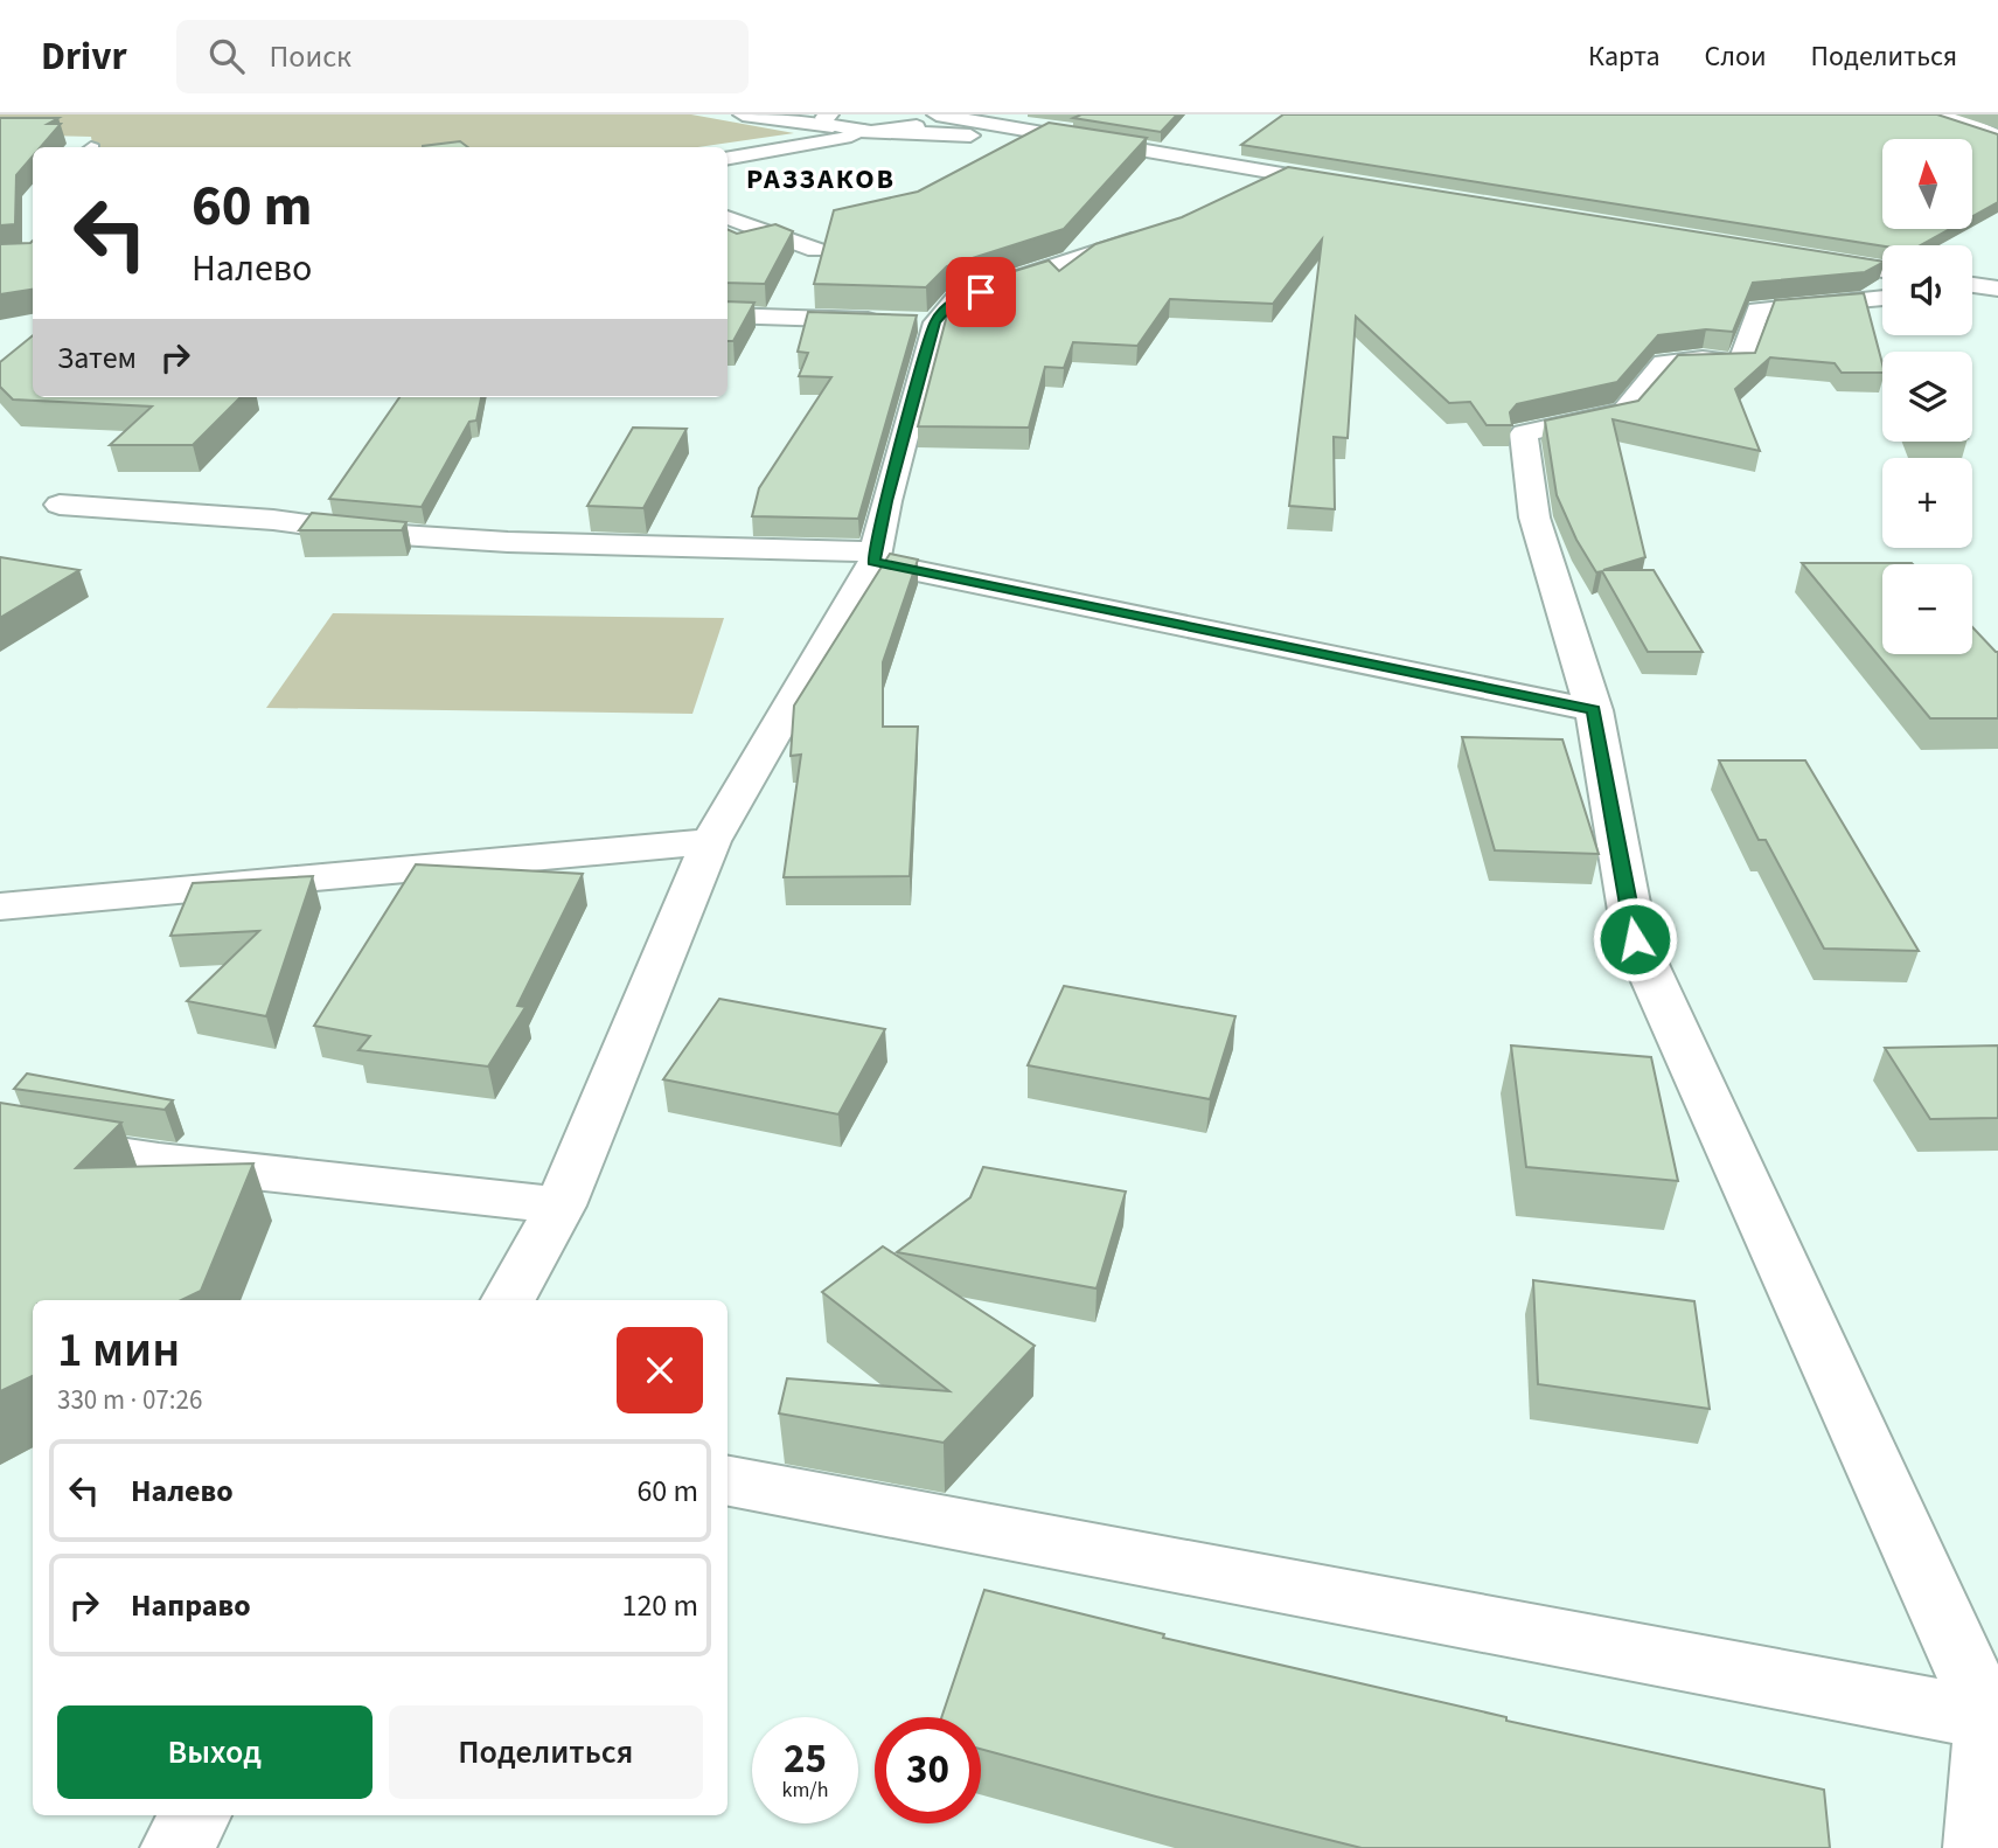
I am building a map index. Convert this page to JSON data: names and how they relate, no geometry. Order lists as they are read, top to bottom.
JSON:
{
  "districts": ["РАЗЗАКОВ"],
  "north": "top",
  "page": {
    "header": "Drivr",
    "search": "Поиск",
    "nav": ["Карта", "Слои", "Поделиться"],
    "map_buttons": ["+", "−"],
    "turn": ["60 m", "Налево"],
    "then": "Затем",
    "heading": ["1 мин", "330 m · 07:26"],
    "list": [
      {
        "name": "Налево",
        "value": "60 m"
      },
      {
        "name": "Направо",
        "value": "120 m"
      }
    ],
    "buttons": ["Выход", "Поделиться"],
    "speed": "25 km/h",
    "limit": "30"
  }
}
